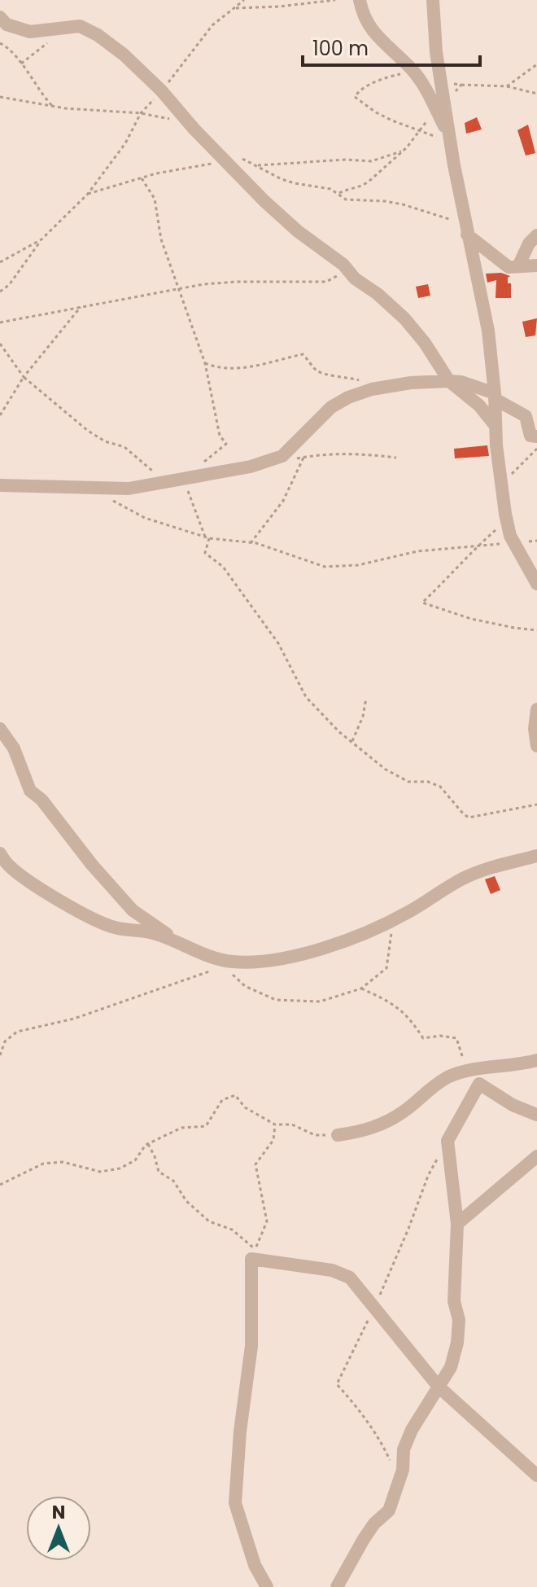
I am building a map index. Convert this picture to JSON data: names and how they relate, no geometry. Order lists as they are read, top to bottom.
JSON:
{
  "scale_bar": "100 m",
  "north": "top"
}
